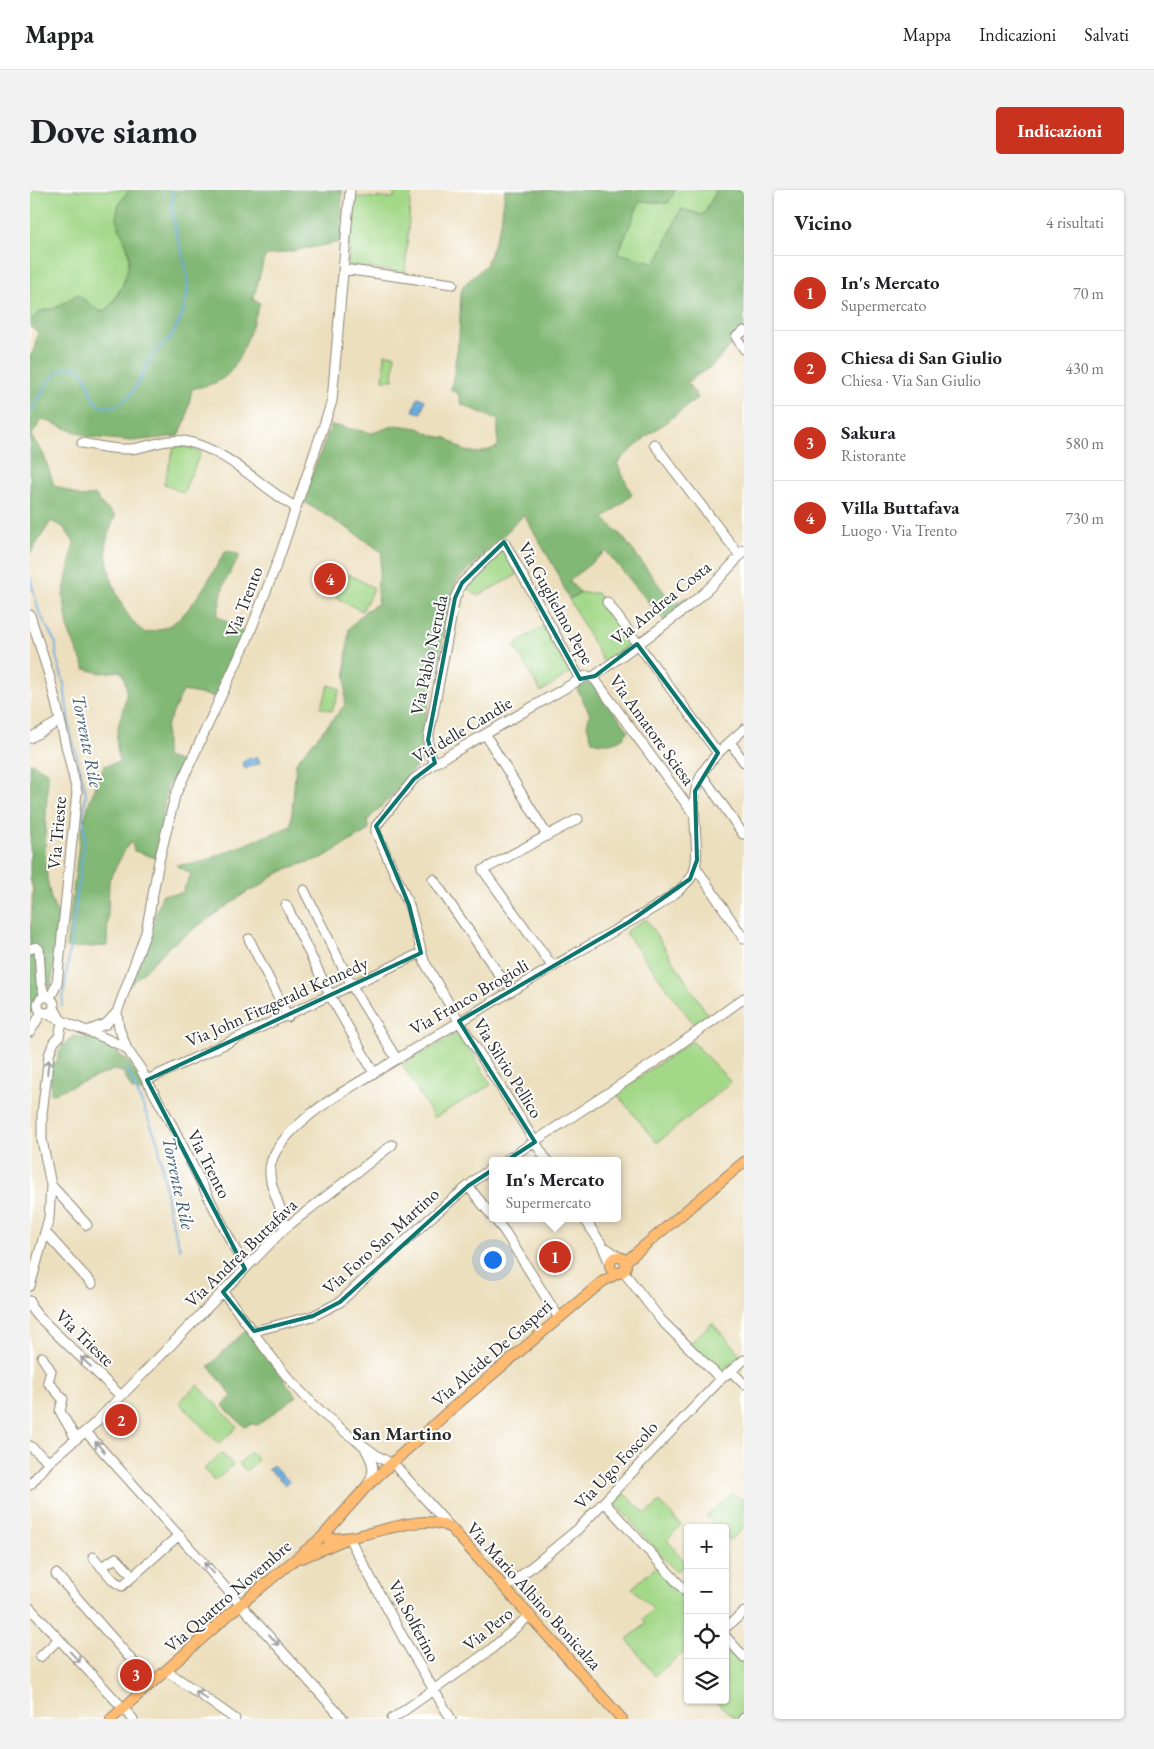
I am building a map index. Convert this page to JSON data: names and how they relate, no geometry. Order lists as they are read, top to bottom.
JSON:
{
  "streets": {
    "main road": ["Via Alcide De Gasperi", "Via Quattro Novembre", "Via Mario Albino Bonicalza"],
    "street": [
      "Via Trento",
      "Via Guglielmo Pepe",
      "Via Andrea Costa",
      "Via Pablo Neruda",
      "Via delle Candie",
      "Via Amatore Sciesa",
      "Via Trieste",
      "Via Franco Brogioli",
      "Via John Fitzgerald Kennedy",
      "Via Silvio Pellico",
      "Via Foro San Martino",
      "Via Andrea Buttafava",
      "Via Ugo Foscolo",
      "Via Solferino",
      "Via Pero"
    ]
  },
  "crossings": [
    ["Via Trento", "Via John Fitzgerald Kennedy"],
    ["Via Trento", "Via Andrea Buttafava"],
    ["Via Guglielmo Pepe", "Via Pablo Neruda"],
    ["Via Guglielmo Pepe", "Via delle Candie"],
    ["Via Guglielmo Pepe", "Via Amatore Sciesa"],
    ["Via Andrea Costa", "Via Amatore Sciesa"],
    ["Via Pablo Neruda", "Via delle Candie"],
    ["Via delle Candie", "Via Amatore Sciesa"],
    ["Via delle Candie", "Via Silvio Pellico"],
    ["Via Trieste", "Via Andrea Buttafava"],
    ["Via Franco Brogioli", "Via Silvio Pellico"],
    ["Via Franco Brogioli", "Via Andrea Buttafava"],
    ["Via John Fitzgerald Kennedy", "Via Silvio Pellico"],
    ["Via Alcide De Gasperi", "Via Quattro Novembre"],
    ["Via Alcide De Gasperi", "Via Mario Albino Bonicalza"],
    ["Via Ugo Foscolo", "Via Mario Albino Bonicalza"],
    ["Via Quattro Novembre", "Via Mario Albino Bonicalza"],
    ["Via Mario Albino Bonicalza", "Via Solferino"],
    ["Via Mario Albino Bonicalza", "Via Pero"],
    ["Via Solferino", "Via Pero"]
  ],
  "districts": ["San Martino"],
  "water": ["Torrente Rile"],
  "page": {
    "header": "Mappa",
    "nav": ["Mappa", "Indicazioni", "Salvati"],
    "buttons": "Indicazioni",
    "title": "Dove siamo",
    "heading": ["Vicino", "4 risultati"],
    "list": [
      {
        "mark": "1",
        "name": "In's Mercato",
        "note": "Supermercato",
        "value": "70 m"
      },
      {
        "mark": "2",
        "name": "Chiesa di San Giulio",
        "note": "Chiesa · Via San Giulio",
        "value": "430 m"
      },
      {
        "mark": "3",
        "name": "Sakura",
        "note": "Ristorante",
        "value": "580 m"
      },
      {
        "mark": "4",
        "name": "Villa Buttafava",
        "note": "Luogo · Via Trento",
        "value": "730 m"
      }
    ],
    "pins": [
      "4",
      "1",
      "2",
      "3"
    ],
    "popup": ["In's Mercato", "Supermercato"],
    "map_buttons": ["+", "−"]
  }
}
